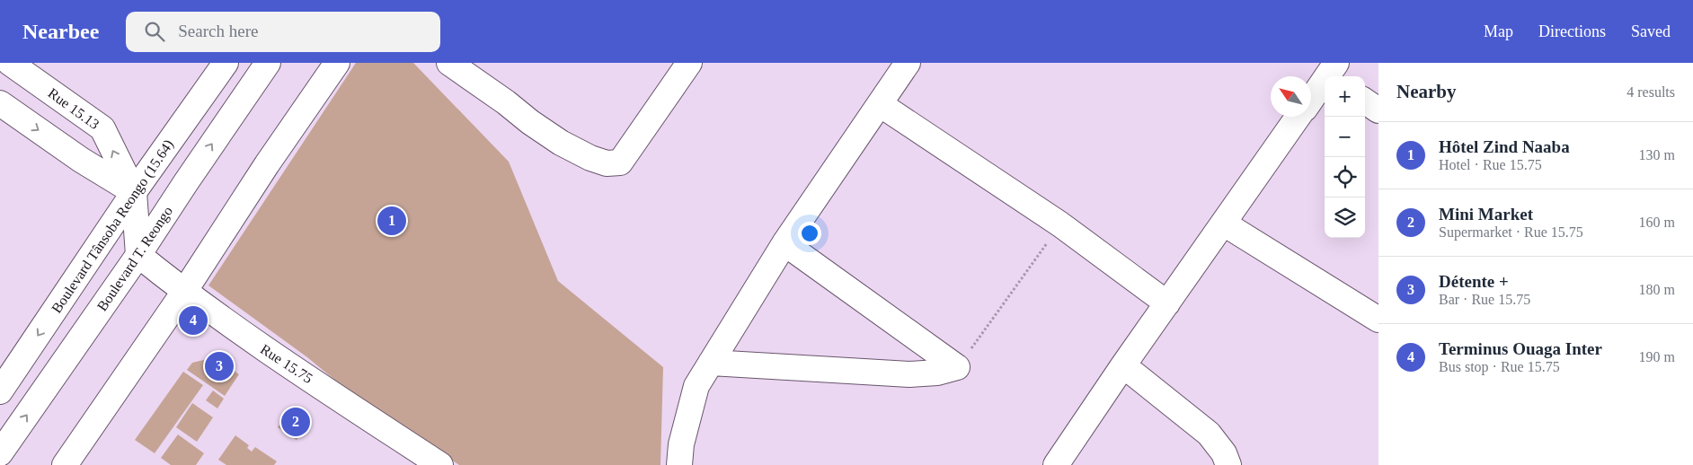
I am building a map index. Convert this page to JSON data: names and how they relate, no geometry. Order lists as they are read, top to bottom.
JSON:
{
  "streets": {
    "main road": [
      "Rue 15.13",
      "Boulevard Tânsoba Reongo (15.64)",
      "Boulevard T. Reongo",
      "Rue 15.75"
    ]
  },
  "crossings": [
    ["Rue 15.13", "Boulevard Tânsoba Reongo (15.64)"],
    ["Rue 15.13", "Boulevard T. Reongo"],
    ["Rue 15.13", "Rue 15.75"],
    ["Boulevard T. Reongo", "Rue 15.75"]
  ],
  "north": "top left",
  "page": {
    "header": "Nearbee",
    "search": "Search here",
    "nav": ["Map", "Directions", "Saved"],
    "heading": ["Nearby", "4 results"],
    "map_buttons": ["+", "−"],
    "list": [
      {
        "mark": "1",
        "name": "Hôtel Zind Naaba",
        "note": "Hotel · Rue 15.75",
        "value": "130 m"
      },
      {
        "mark": "2",
        "name": "Mini Market",
        "note": "Supermarket · Rue 15.75",
        "value": "160 m"
      },
      {
        "mark": "3",
        "name": "Détente +",
        "note": "Bar · Rue 15.75",
        "value": "180 m"
      },
      {
        "mark": "4",
        "name": "Terminus Ouaga Inter",
        "note": "Bus stop · Rue 15.75",
        "value": "190 m"
      }
    ],
    "pins": [
      "1",
      "4",
      "3",
      "2"
    ]
  }
}
